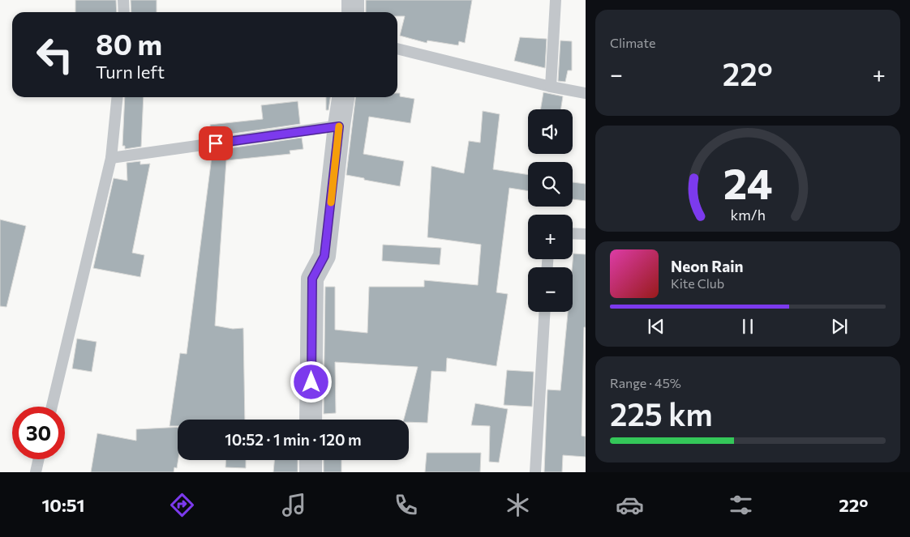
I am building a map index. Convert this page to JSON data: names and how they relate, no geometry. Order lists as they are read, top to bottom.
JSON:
{
  "page": {
    "tile": [
      "Climate",
      ["Range · 45%", "225 km"]
    ],
    "turn": ["80 m", "Turn left"],
    "heat": ["−", "22°", "+"],
    "map_buttons": ["+", "−"],
    "song": ["Neon Rain", "Kite Club"],
    "limit": "30",
    "trip": "10:52 · 1 min · 120 m",
    "tabs": ["10:51", "22°"],
    "gauge": ["24", "km/h"]
  }
}
